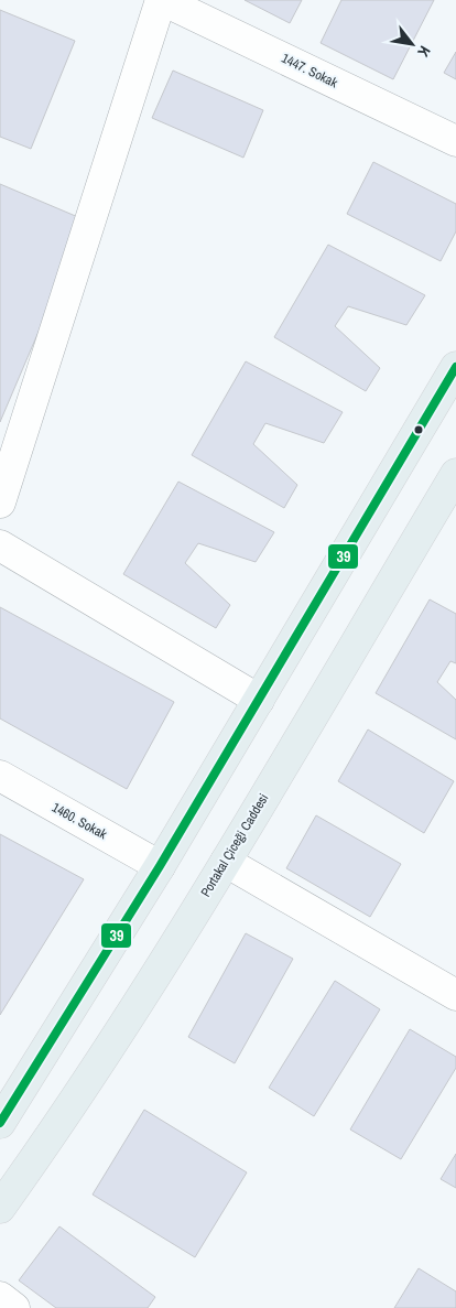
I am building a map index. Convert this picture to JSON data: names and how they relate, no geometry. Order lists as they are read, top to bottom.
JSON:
{
  "streets": {
    "main road": ["Portakal Çiceği Caddesi"],
    "street": ["1447. Sokak", "1460. Sokak"]
  },
  "lines": ["transit line 39"],
  "north": "bottom right"
}
